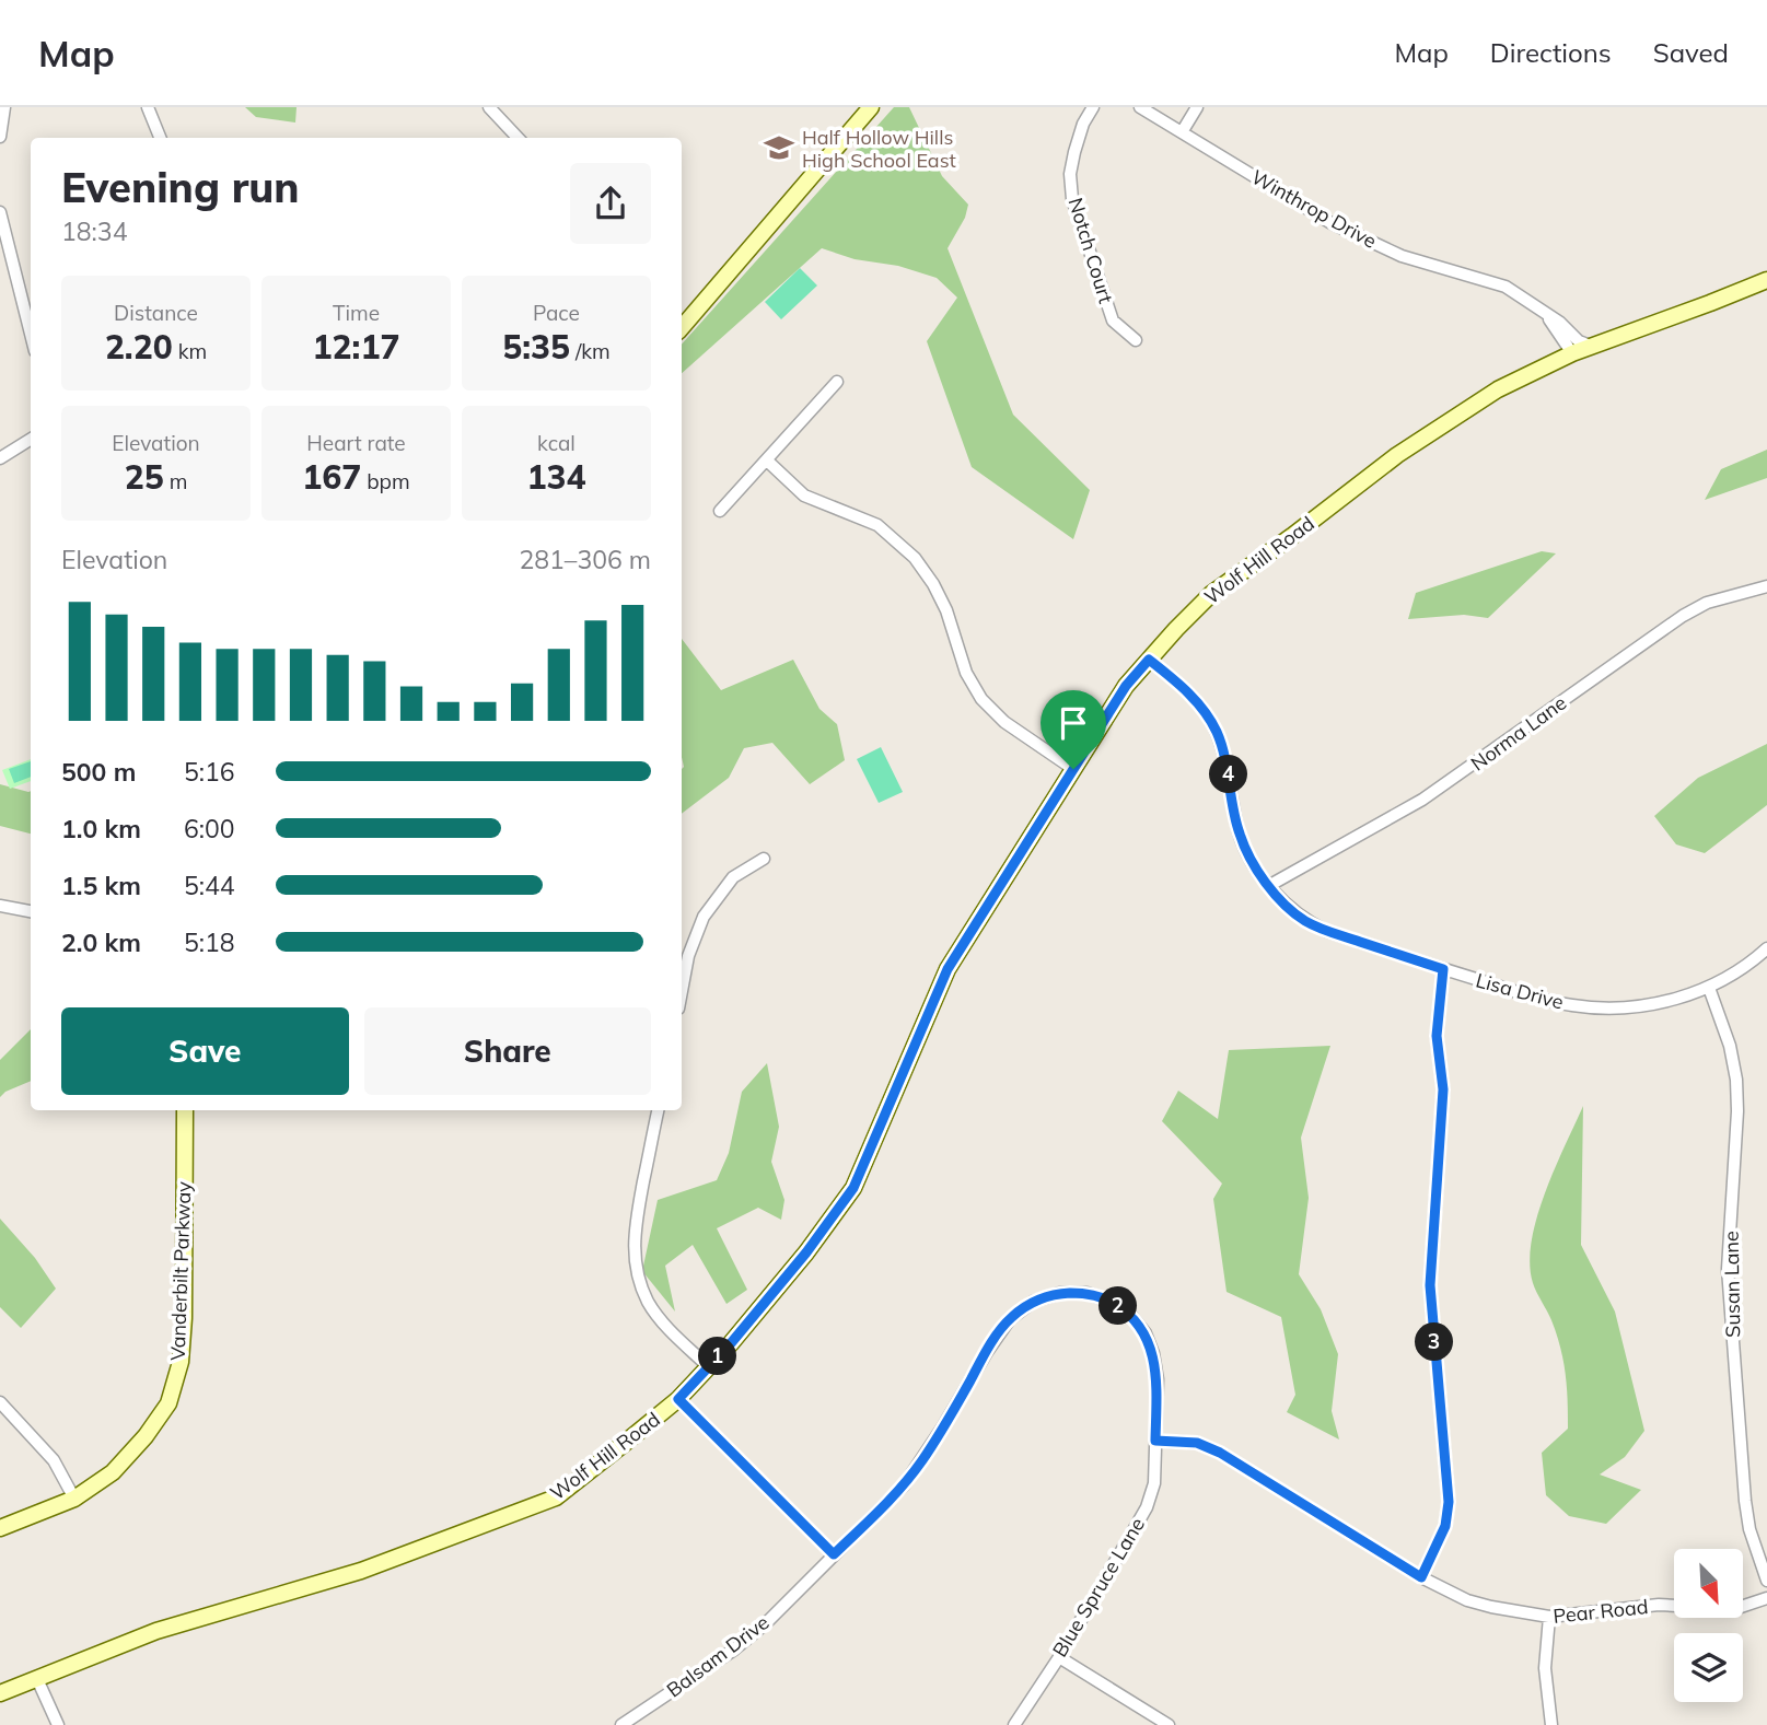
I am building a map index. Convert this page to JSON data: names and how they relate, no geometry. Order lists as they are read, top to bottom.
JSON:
{
  "streets": {
    "street": [
      "Winthrop Drive",
      "Notch Court",
      "Wolf Hill Road",
      "Norma Lane",
      "Lisa Drive",
      "Vanderbilt Parkway",
      "Susan Lane",
      "Blue Spruce Lane",
      "Pear Road",
      "Balsam Drive"
    ]
  },
  "crossings": [
    ["Winthrop Drive", "Wolf Hill Road"],
    ["Wolf Hill Road", "Lisa Drive"],
    ["Norma Lane", "Lisa Drive"],
    ["Lisa Drive", "Susan Lane"],
    ["Blue Spruce Lane", "Pear Road"],
    ["Blue Spruce Lane", "Balsam Drive"],
    ["Pear Road", "Balsam Drive"]
  ],
  "places": {
    "school or university": ["Half Hollow Hills High School East"]
  },
  "north": "bottom right",
  "page": {
    "header": "Map",
    "nav": ["Map", "Directions", "Saved"],
    "heading": ["Evening run", "18:34"],
    "stats": [
      ["Distance", "2.20 km"],
      ["Time", "12:17"],
      ["Pace", "5:35 /km"],
      ["Elevation", "25 m"],
      ["Heart rate", "167 bpm"],
      ["kcal", "134"]
    ],
    "chart": ["Elevation", "281–306 m"],
    "list": [
      {
        "name": "500 m",
        "note": "5:16"
      },
      {
        "name": "1.0 km",
        "note": "6:00"
      },
      {
        "name": "1.5 km",
        "note": "5:44"
      },
      {
        "name": "2.0 km",
        "note": "5:18"
      }
    ],
    "pins": [
      "4",
      "2",
      "3",
      "1"
    ],
    "buttons": ["Save", "Share"]
  }
}
